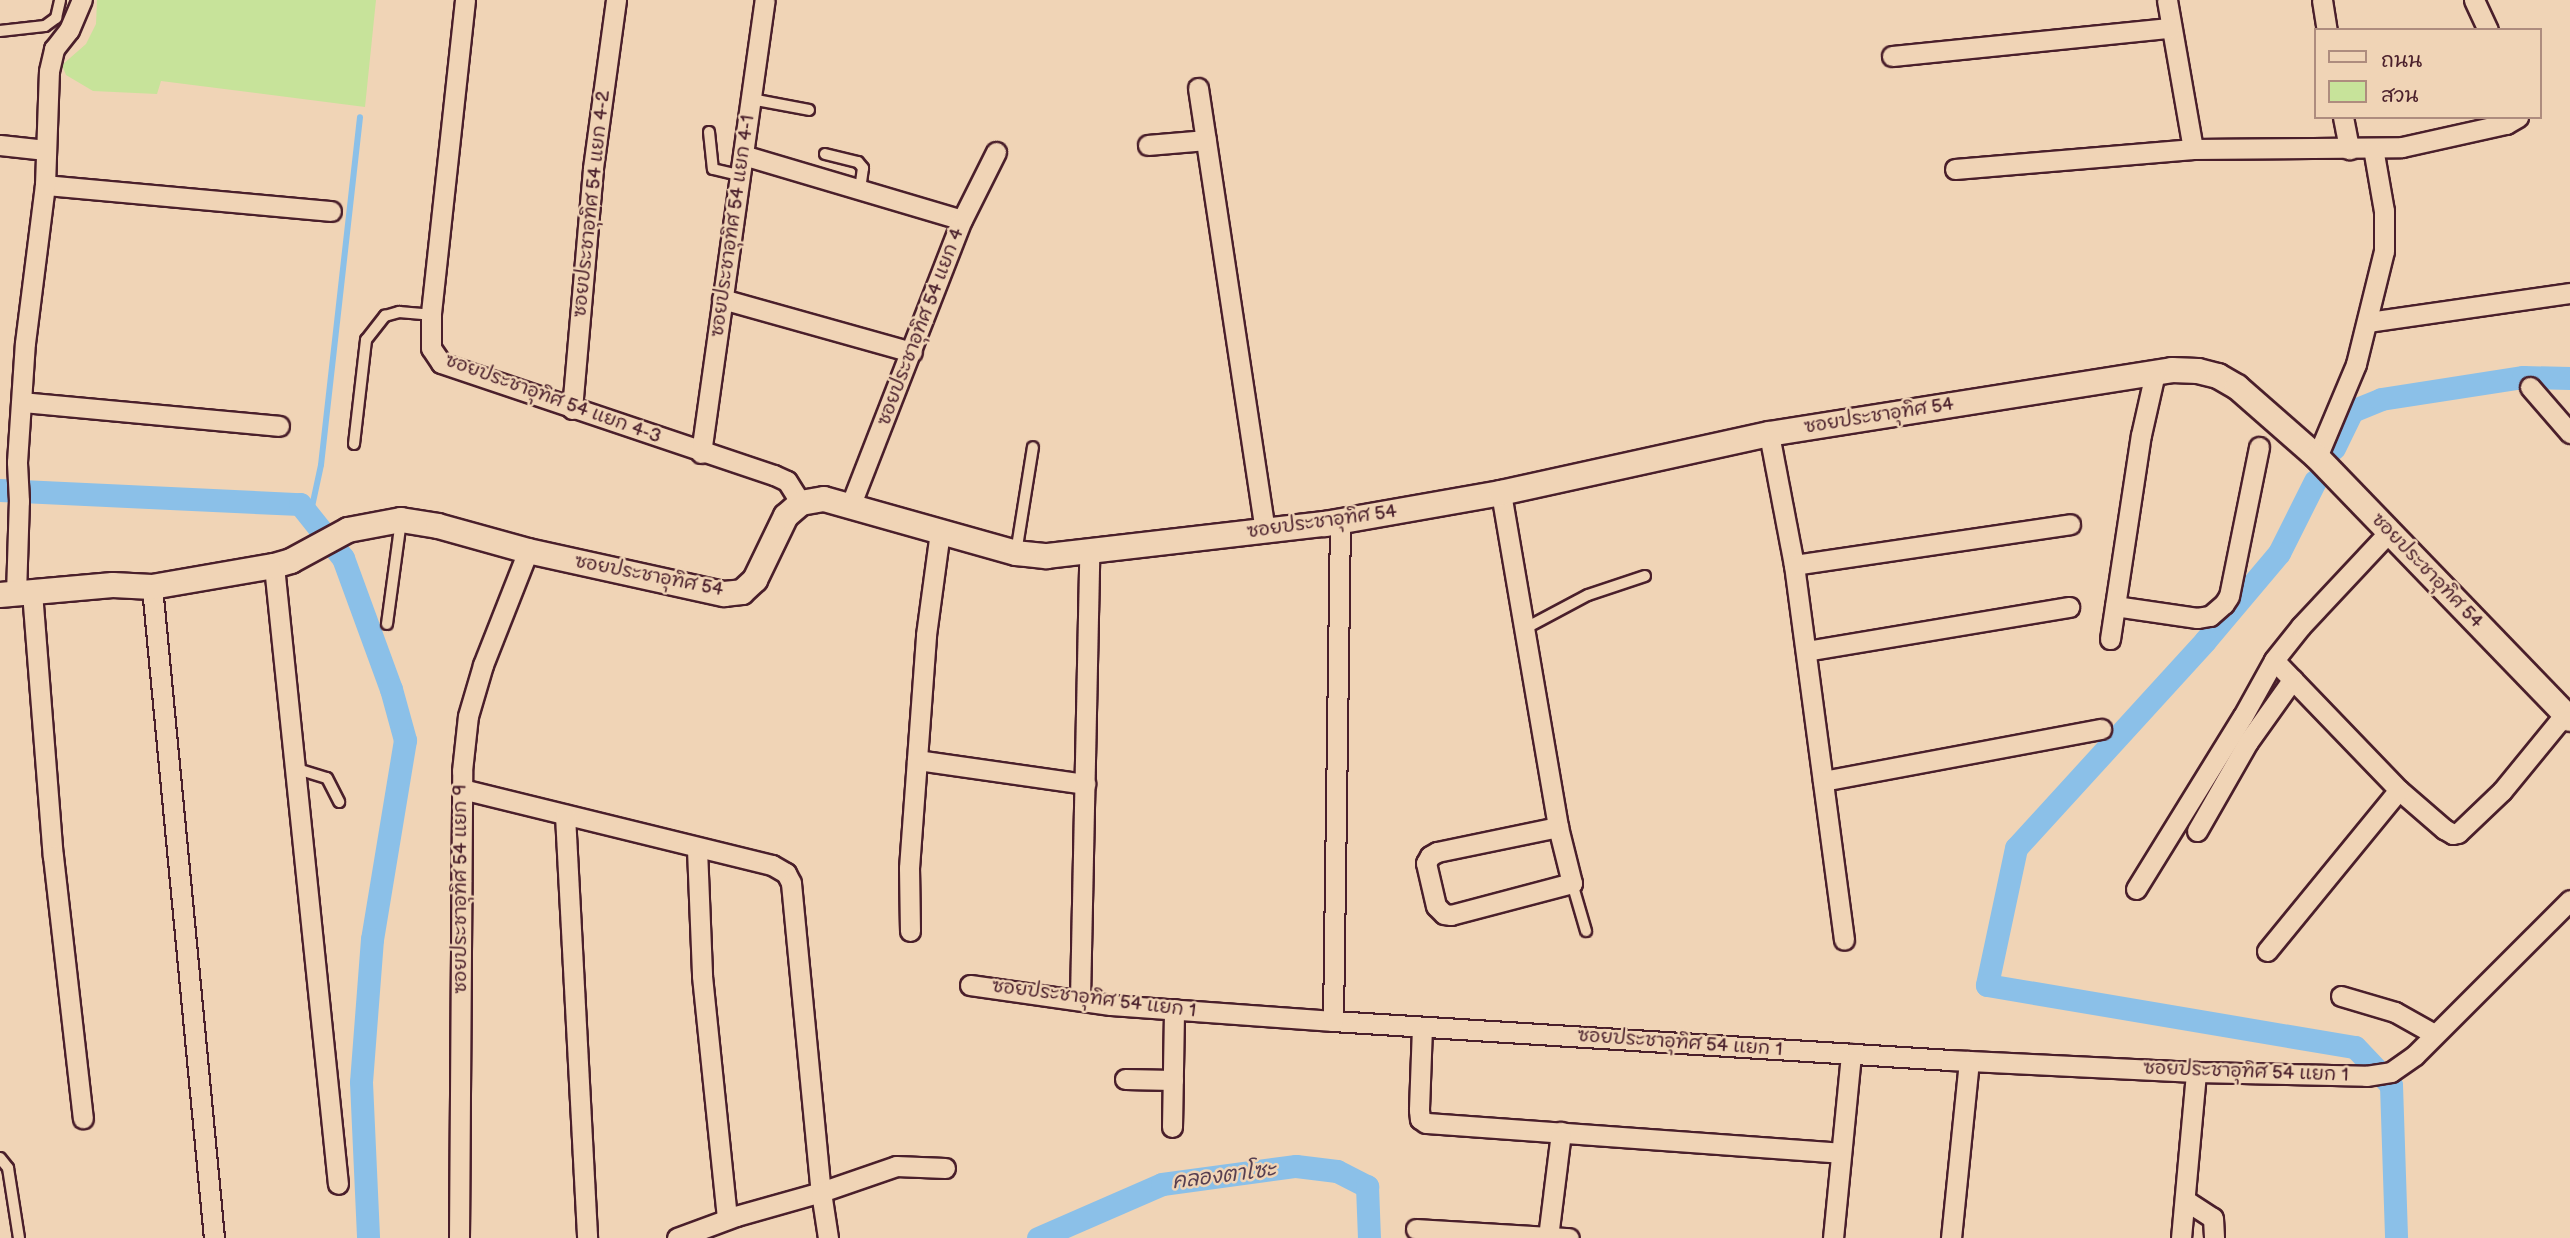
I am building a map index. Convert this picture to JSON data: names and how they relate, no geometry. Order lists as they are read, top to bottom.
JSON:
{
  "streets": {
    "street": [
      "ซอยประชาอุทิศ 54 แยก 4-2",
      "ซอยประชาอุทิศ 54 แยก 4-1",
      "ซอยประชาอุทิศ 54 แยก 4",
      "ซอยประชาอุทิศ 54 แยก 4-3",
      "ซอยประชาอุทิศ 54",
      "ซอยประชาอุทิศ 54 แยก 9",
      "ซอยประชาอุทิศ 54 แยก 1"
    ]
  },
  "crossings": [
    ["ซอยประชาอุทิศ 54 แยก 4-2", "ซอยประชาอุทิศ 54 แยก 4-3"],
    ["ซอยประชาอุทิศ 54 แยก 4-1", "ซอยประชาอุทิศ 54 แยก 4-3"],
    ["ซอยประชาอุทิศ 54 แยก 4", "ซอยประชาอุทิศ 54"],
    ["ซอยประชาอุทิศ 54 แยก 4-3", "ซอยประชาอุทิศ 54"],
    ["ซอยประชาอุทิศ 54", "ซอยประชาอุทิศ 54 แยก 9"]
  ],
  "water": ["คลองตาโซะ"],
  "legend": ["ถนน", "สวน"]
}
